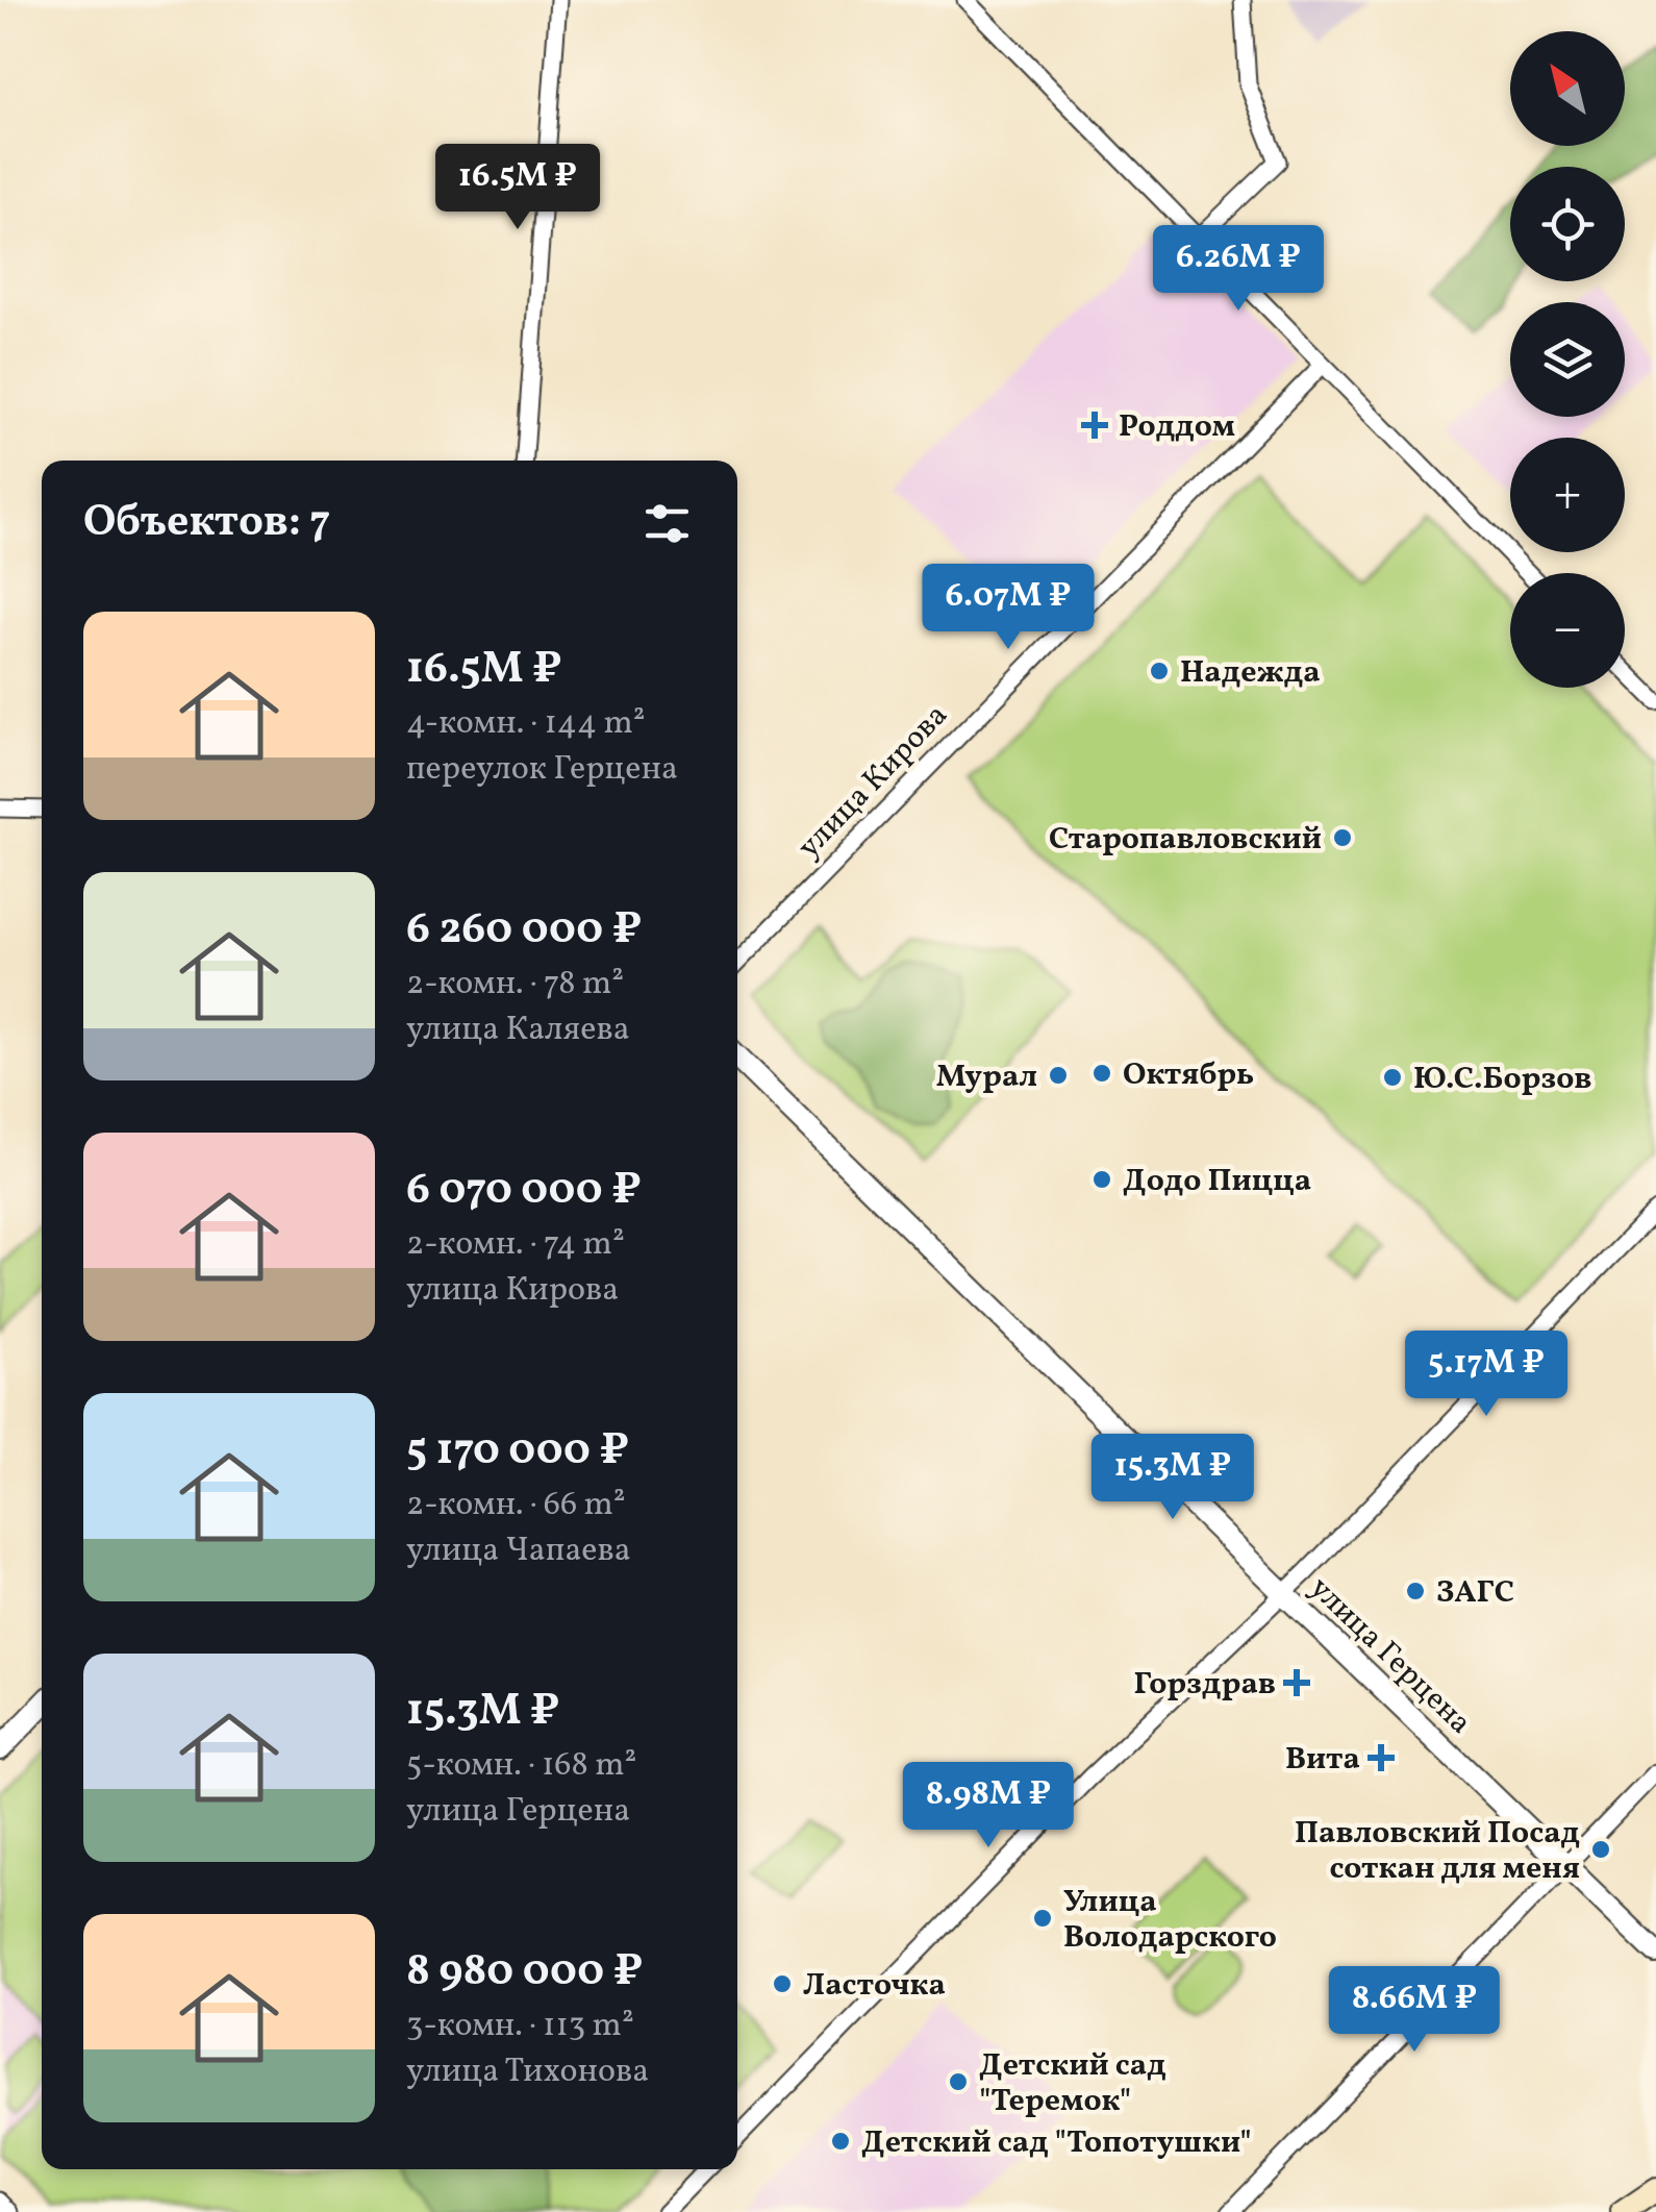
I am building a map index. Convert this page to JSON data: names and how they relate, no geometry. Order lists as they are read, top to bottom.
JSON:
{
  "streets": {
    "street": ["улица Кирова", "улица Герцена"]
  },
  "places": {
    "health": ["Роддом", "Горздрав", "Вита"],
    "other": [
      "Надежда",
      "Старопавловский",
      "Октябрь",
      "Мурал",
      "Ю.С.Борзов",
      "Додо Пицца",
      "ЗАГС",
      "Павловский Посад соткан для меня",
      "Улица Володарского",
      "Ласточка",
      "Детский сад \"Теремок\"",
      "Детский сад \"Топотушки\""
    ]
  },
  "north": "top left",
  "page": {
    "map_buttons": ["+", "−"],
    "price": [
      "16.5M ₽",
      "6.26M ₽",
      "6.07M ₽",
      "5.17M ₽",
      "15.3M ₽",
      "8.98M ₽",
      "8.66M ₽"
    ],
    "heading": "Объектов: 7",
    "list": [
      {
        "name": "16.5M ₽",
        "note": "4-комн. · 144 m² · переулок Герцена"
      },
      {
        "name": "6 260 000 ₽",
        "note": "2-комн. · 78 m² · улица Каляева"
      },
      {
        "name": "6 070 000 ₽",
        "note": "2-комн. · 74 m² · улица Кирова"
      },
      {
        "name": "5 170 000 ₽",
        "note": "2-комн. · 66 m² · улица Чапаева"
      },
      {
        "name": "15.3M ₽",
        "note": "5-комн. · 168 m² · улица Герцена"
      },
      {
        "name": "8 980 000 ₽",
        "note": "3-комн. · 113 m² · улица Тихонова"
      }
    ]
  }
}
